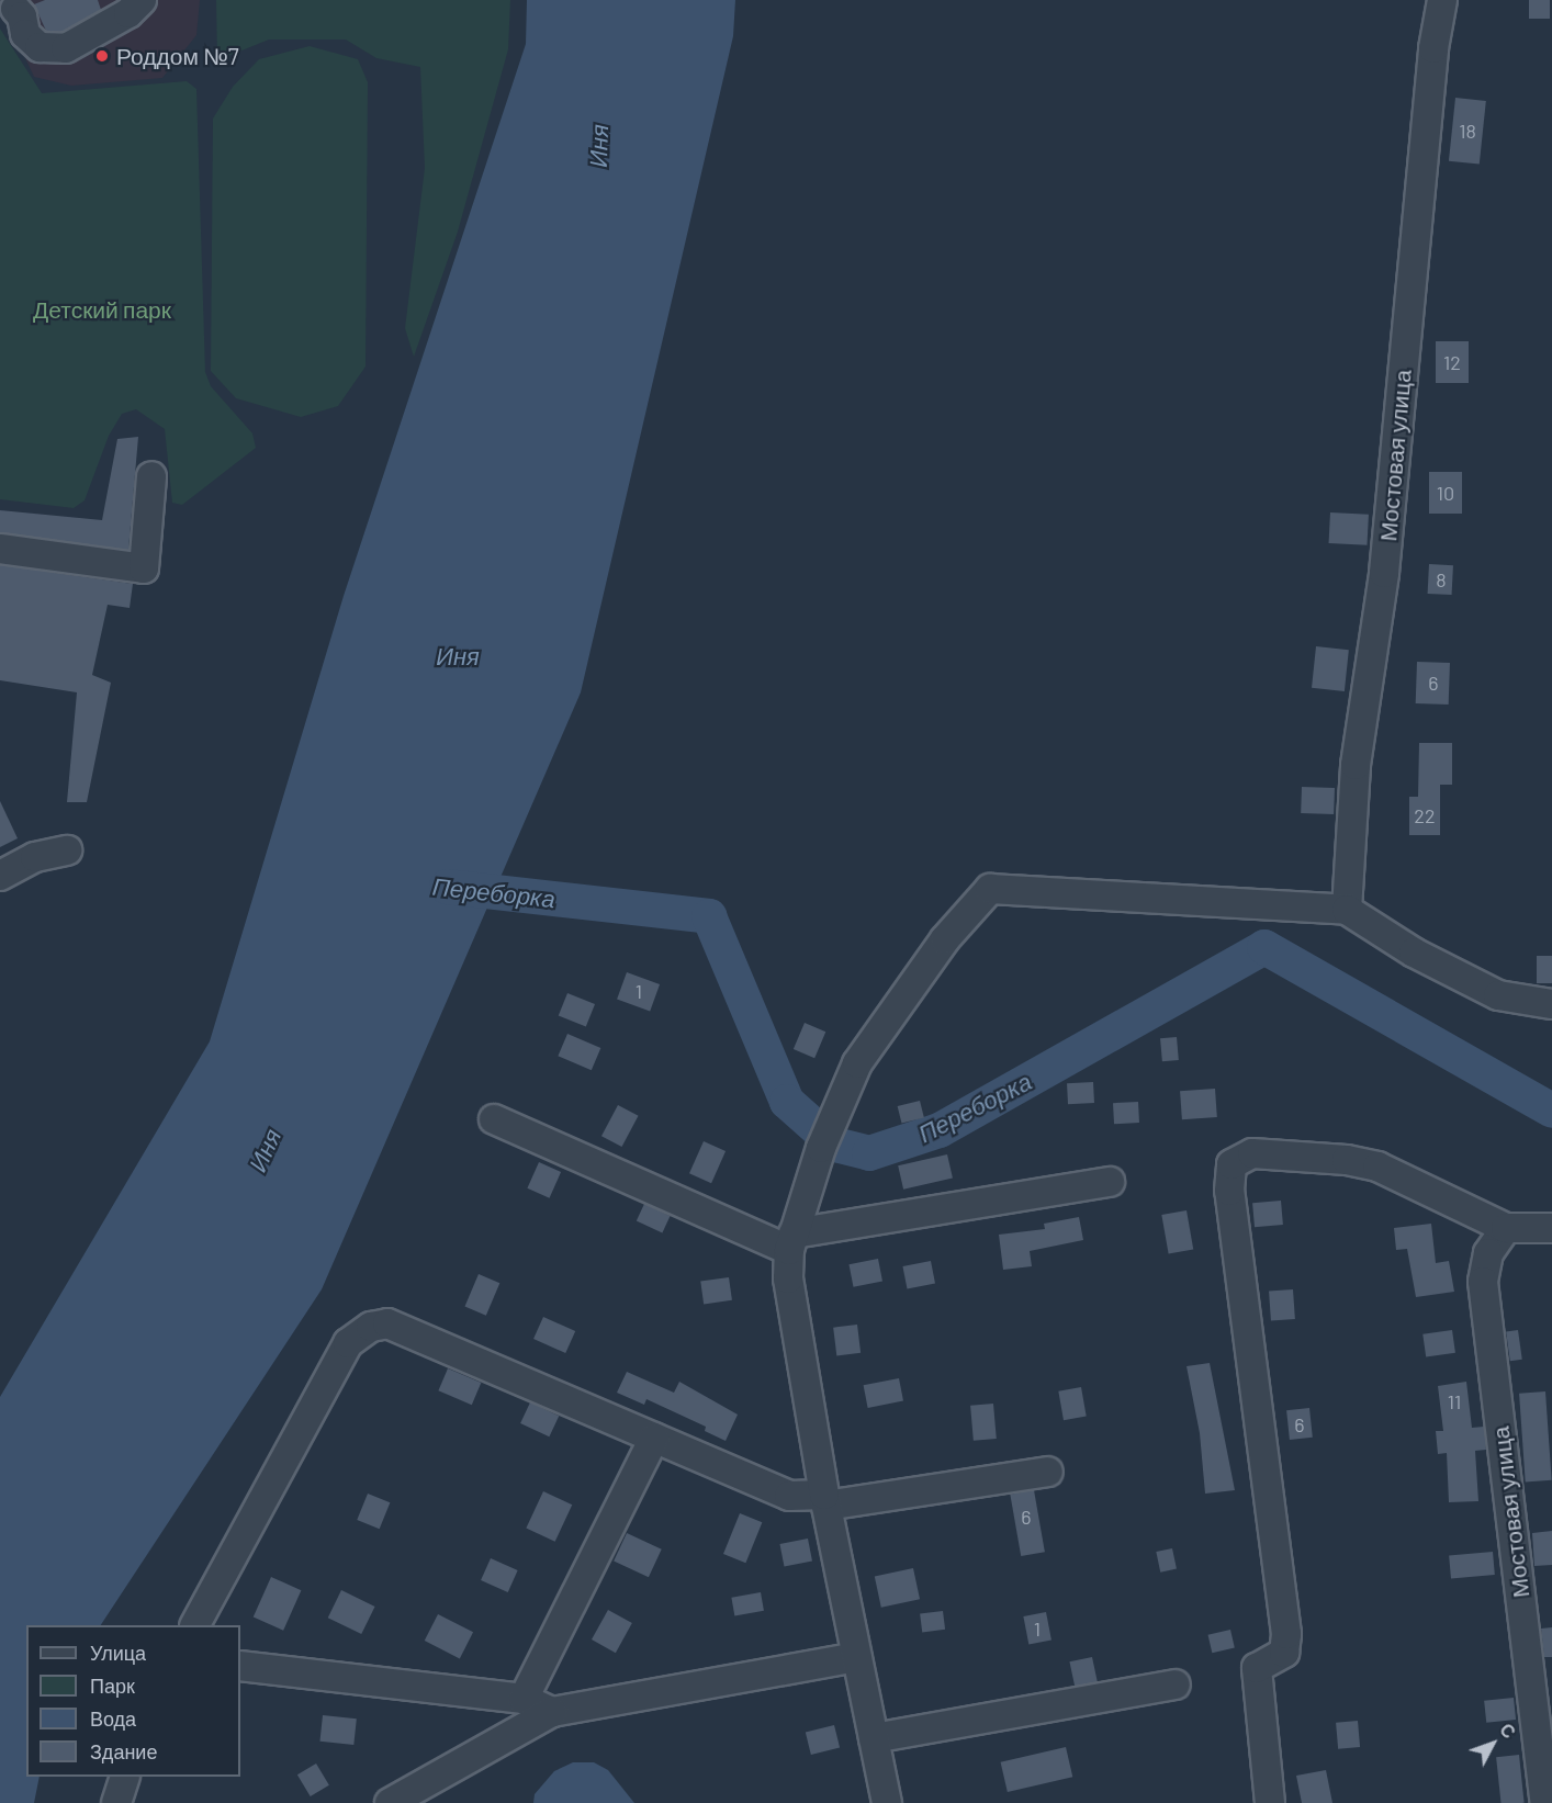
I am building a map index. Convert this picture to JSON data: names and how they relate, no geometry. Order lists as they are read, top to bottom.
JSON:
{
  "streets": {
    "street": ["Мостовая улица"]
  },
  "water": ["Иня", "Переборка"],
  "parks": ["Детский парк"],
  "places": ["Роддом №7"],
  "house_numbers": [
    "18",
    "12",
    "10",
    "8",
    "6",
    "22",
    "1",
    "11",
    "6",
    "6",
    "1"
  ],
  "legend": [
    "Улица",
    "Парк",
    "Вода",
    "Здание"
  ],
  "north": "top right"
}
